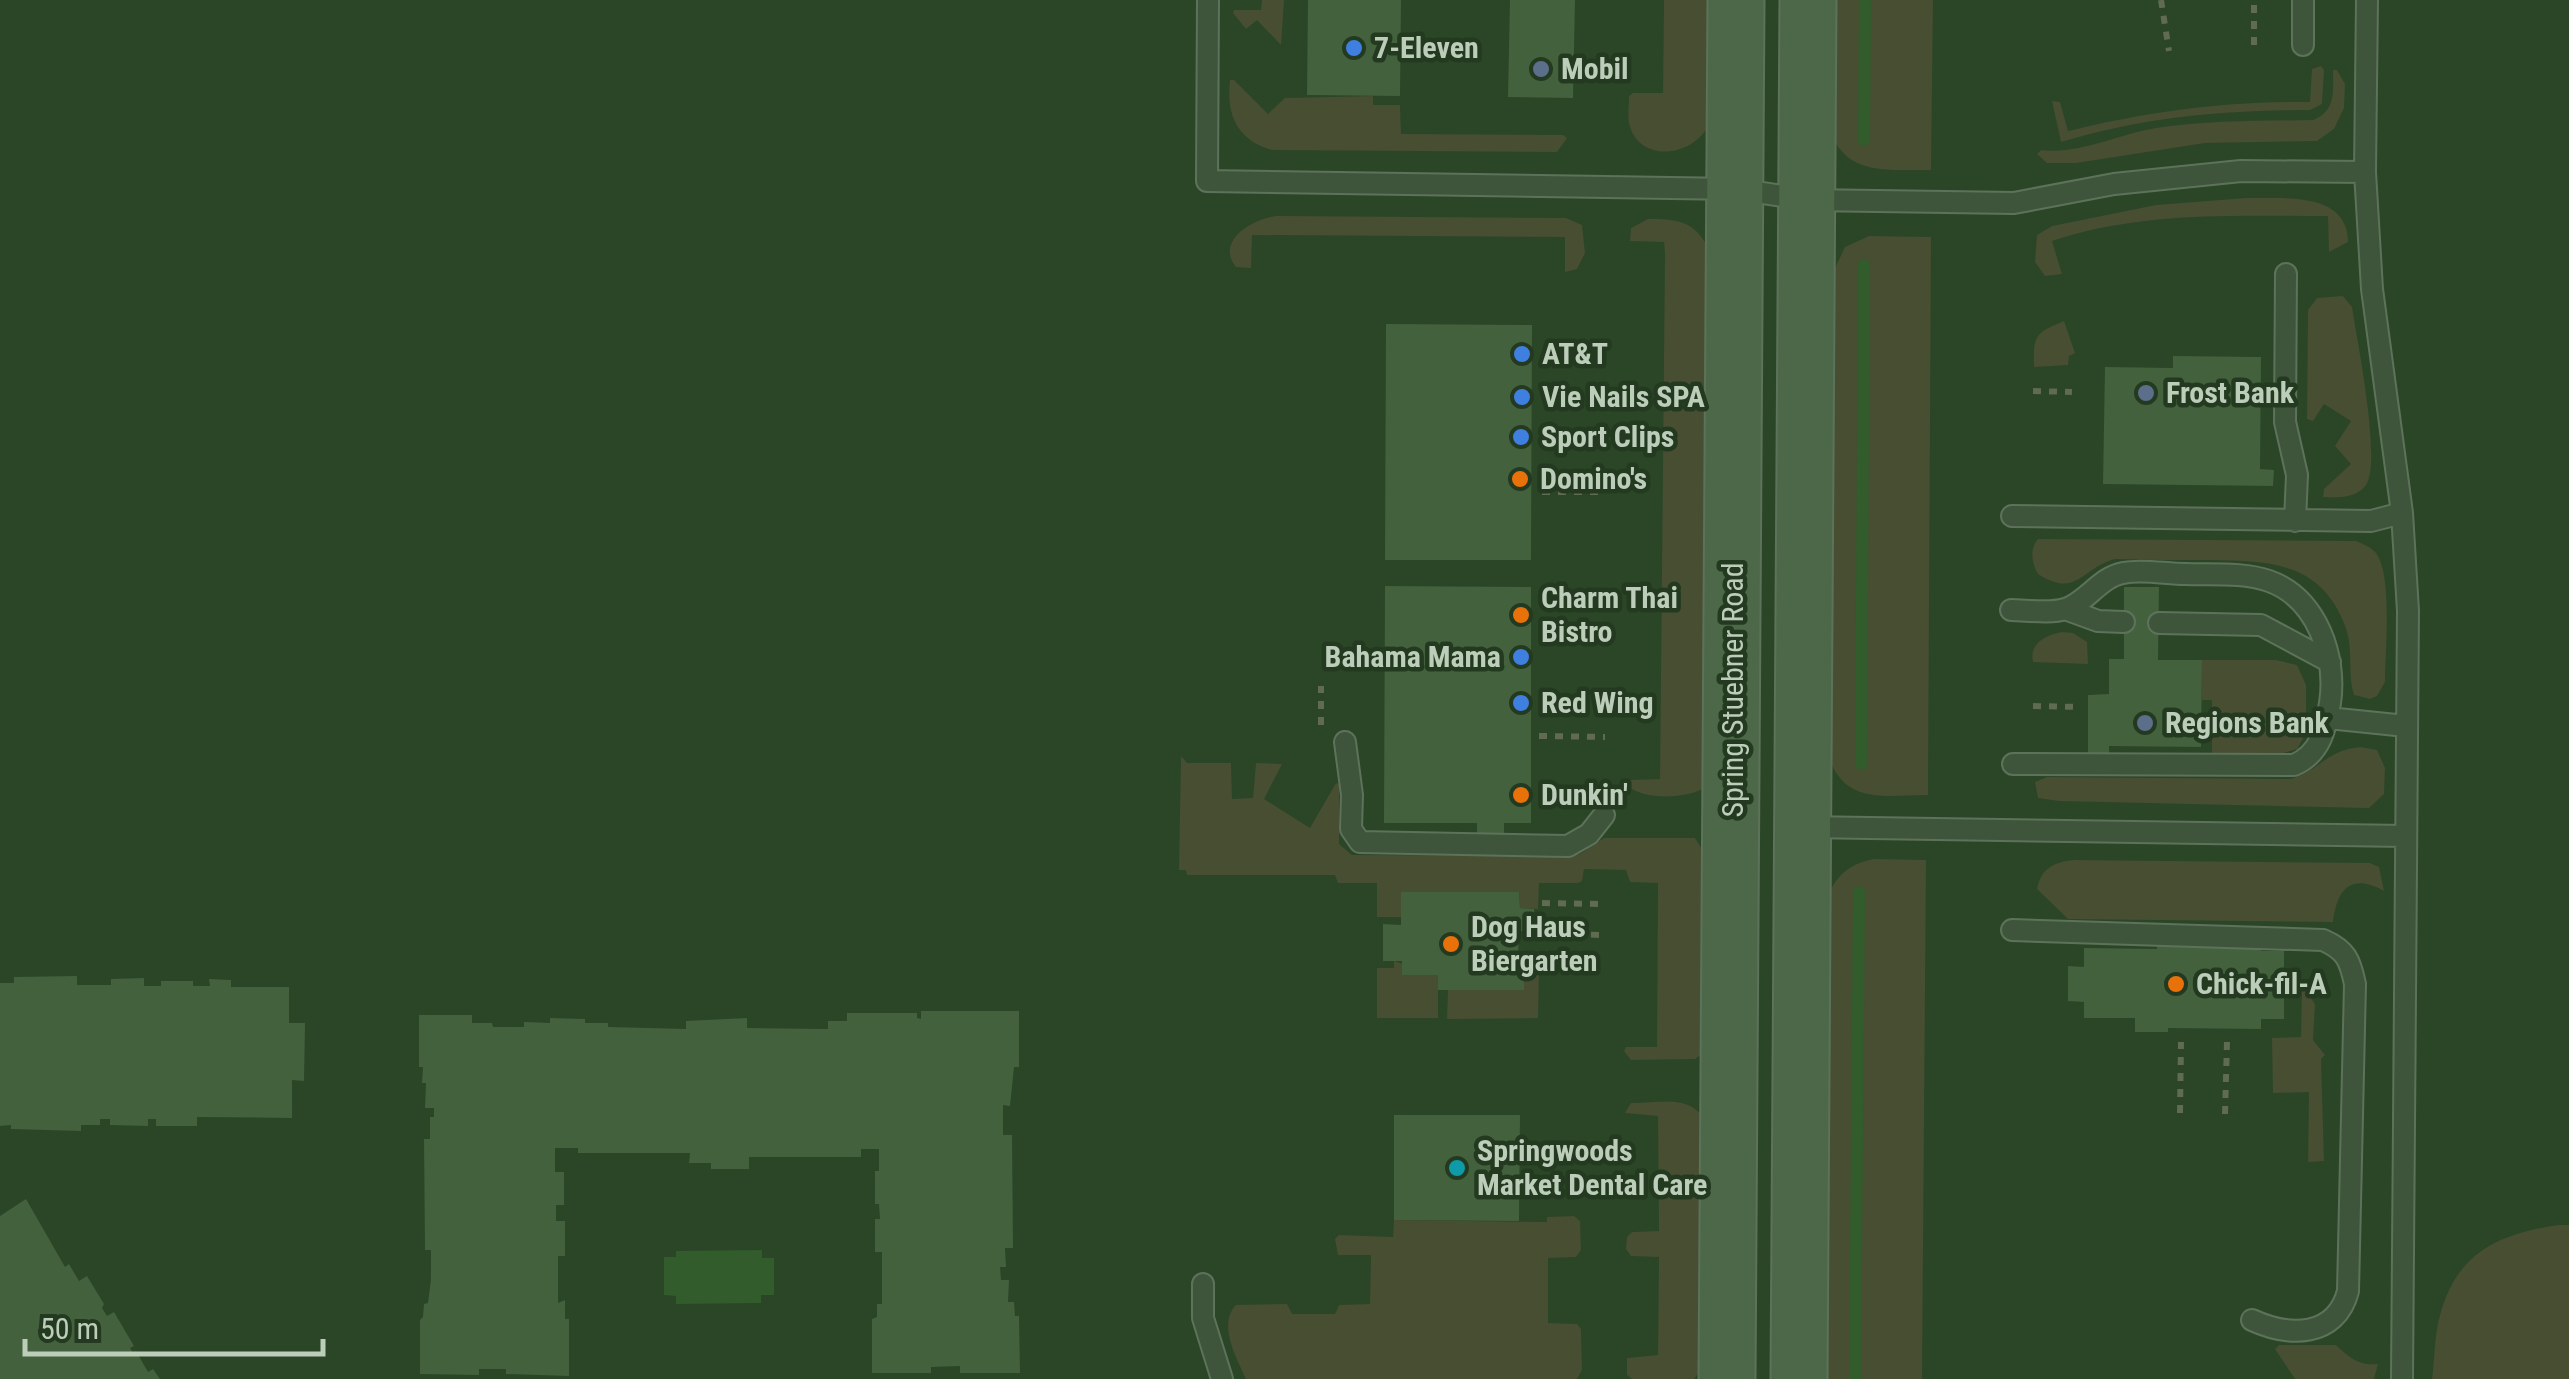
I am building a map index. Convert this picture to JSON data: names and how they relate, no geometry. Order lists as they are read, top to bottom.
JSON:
{
  "streets": {
    "main road": ["Spring Stuebner Road"]
  },
  "places": [
    "7-Eleven",
    "Mobil",
    "AT&T",
    "Frost Bank",
    "Vie Nails SPA",
    "Sport Clips",
    "Domino's",
    "Charm Thai Bistro",
    "Bahama Mama",
    "Red Wing",
    "Regions Bank",
    "Dunkin'",
    "Dog Haus Biergarten",
    "Chick-fil-A",
    "Springwoods Market Dental Care"
  ],
  "scale_bar": "50 m"
}
